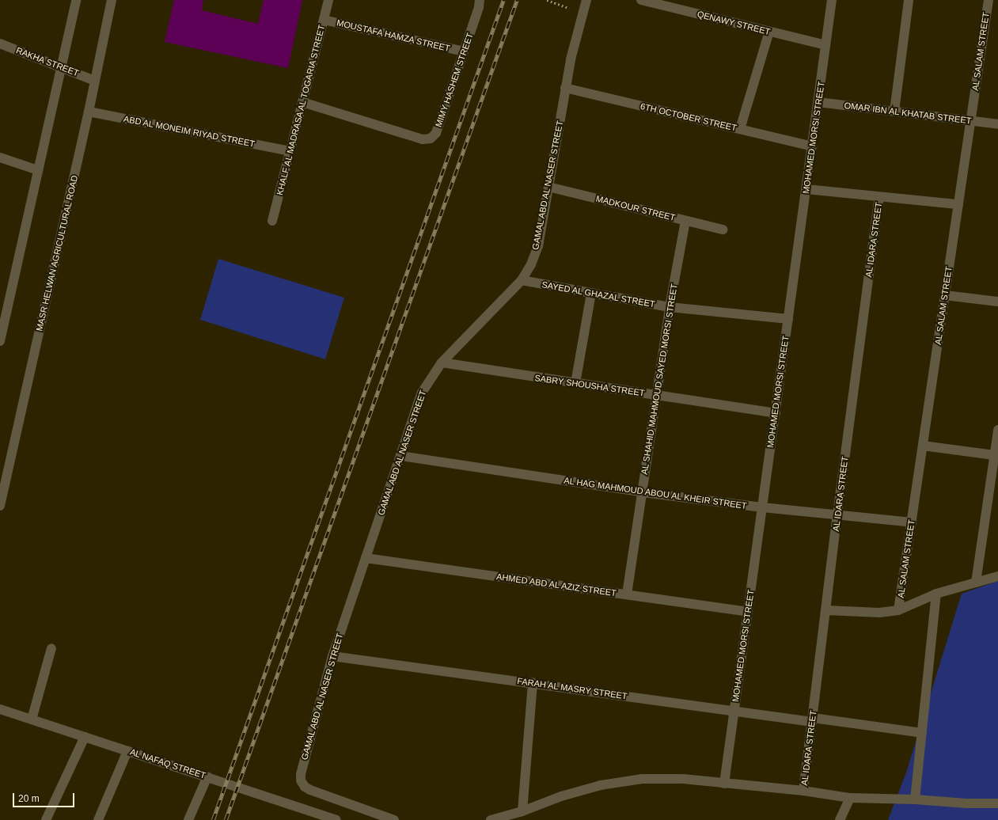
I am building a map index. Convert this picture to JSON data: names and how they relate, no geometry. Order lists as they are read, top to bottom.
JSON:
{
  "streets": {
    "street": [
      "QENAWY STREET",
      "MOUSTAFA HAMZA STREET",
      "AL SALAM STREET",
      "RAKHA STREET",
      "MIMY HASHEM STREET",
      "KHALF AL MADRASA AL TOGARIA STREET",
      "OMAR IBN AL KHATAB STREET",
      "6TH OCTOBER STREET",
      "ABD AL MONEIM RIYAD STREET",
      "MOHAMED MORSI STREET",
      "GAMAL ABD AL NASER STREET",
      "MADKOUR STREET",
      "AL IDARA STREET",
      "MASR HELWAN AGRICULTURAL ROAD",
      "SAYED AL GHAZAL STREET",
      "AL SHAHID MAHMOUD SAYED MORSI STREET",
      "SABRY SHOUSHA STREET",
      "AL HAG MAHMOUD ABOU AL KHEIR STREET",
      "AHMED ABD AL AZIZ STREET",
      "FARAH AL MASRY STREET",
      "AL NAFAQ STREET"
    ]
  },
  "crossings": [
    ["QENAWY STREET", "MOHAMED MORSI STREET"],
    ["MOUSTAFA HAMZA STREET", "MIMY HASHEM STREET"],
    ["MOUSTAFA HAMZA STREET", "KHALF AL MADRASA AL TOGARIA STREET"],
    ["AL SALAM STREET", "OMAR IBN AL KHATAB STREET"],
    ["AL SALAM STREET", "AL HAG MAHMOUD ABOU AL KHEIR STREET"],
    ["RAKHA STREET", "MASR HELWAN AGRICULTURAL ROAD"],
    ["MIMY HASHEM STREET", "KHALF AL MADRASA AL TOGARIA STREET"],
    ["KHALF AL MADRASA AL TOGARIA STREET", "ABD AL MONEIM RIYAD STREET"],
    ["OMAR IBN AL KHATAB STREET", "MOHAMED MORSI STREET"],
    ["6TH OCTOBER STREET", "MOHAMED MORSI STREET"],
    ["6TH OCTOBER STREET", "GAMAL ABD AL NASER STREET"],
    ["ABD AL MONEIM RIYAD STREET", "MASR HELWAN AGRICULTURAL ROAD"],
    ["MOHAMED MORSI STREET", "SAYED AL GHAZAL STREET"],
    ["MOHAMED MORSI STREET", "SABRY SHOUSHA STREET"],
    ["MOHAMED MORSI STREET", "AL HAG MAHMOUD ABOU AL KHEIR STREET"],
    ["MOHAMED MORSI STREET", "AHMED ABD AL AZIZ STREET"],
    ["MOHAMED MORSI STREET", "FARAH AL MASRY STREET"],
    ["GAMAL ABD AL NASER STREET", "MADKOUR STREET"],
    ["GAMAL ABD AL NASER STREET", "SAYED AL GHAZAL STREET"],
    ["GAMAL ABD AL NASER STREET", "SABRY SHOUSHA STREET"],
    ["GAMAL ABD AL NASER STREET", "AL HAG MAHMOUD ABOU AL KHEIR STREET"],
    ["GAMAL ABD AL NASER STREET", "AHMED ABD AL AZIZ STREET"],
    ["GAMAL ABD AL NASER STREET", "FARAH AL MASRY STREET"],
    ["MADKOUR STREET", "AL SHAHID MAHMOUD SAYED MORSI STREET"],
    ["AL IDARA STREET", "AL HAG MAHMOUD ABOU AL KHEIR STREET"],
    ["AL IDARA STREET", "FARAH AL MASRY STREET"],
    ["SAYED AL GHAZAL STREET", "AL SHAHID MAHMOUD SAYED MORSI STREET"],
    ["AL SHAHID MAHMOUD SAYED MORSI STREET", "SABRY SHOUSHA STREET"],
    ["AL SHAHID MAHMOUD SAYED MORSI STREET", "AL HAG MAHMOUD ABOU AL KHEIR STREET"],
    ["AL SHAHID MAHMOUD SAYED MORSI STREET", "AHMED ABD AL AZIZ STREET"]
  ],
  "scale_bar": "20 m"
}
